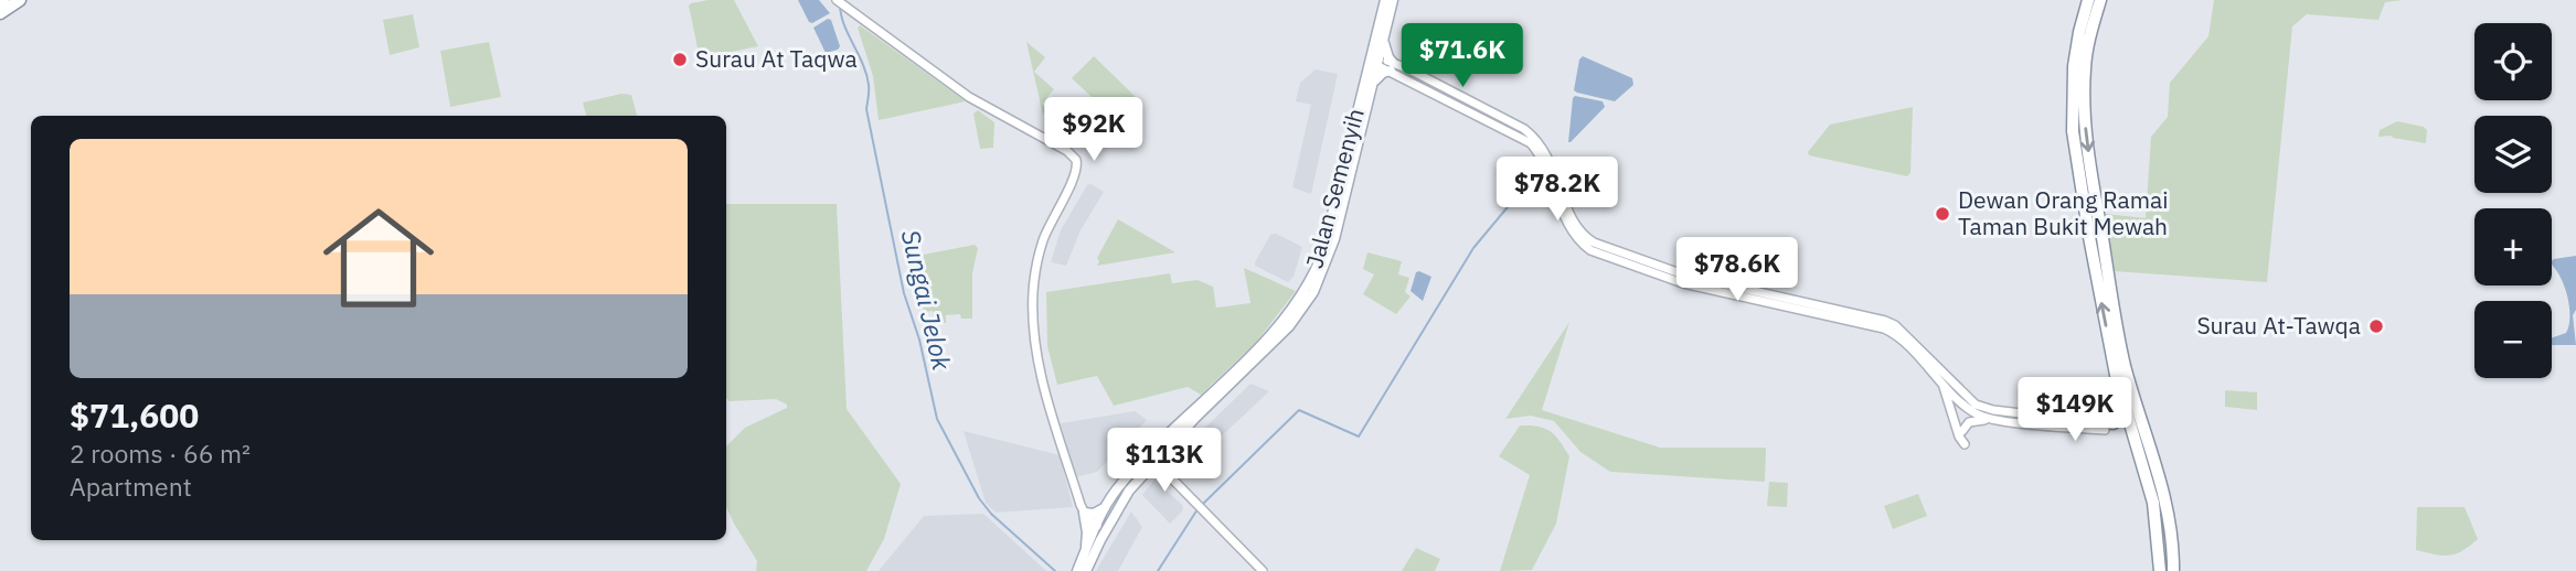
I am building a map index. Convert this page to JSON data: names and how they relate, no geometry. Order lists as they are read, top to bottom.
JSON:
{
  "streets": {
    "main road": ["Jalan Semenyih"]
  },
  "water": ["Sungai Jelok"],
  "places": ["Surau At Taqwa", "Dewan Orang Ramai Taman Bukit Mewah", "Surau At-Tawqa"],
  "page": {
    "map_buttons": ["+", "−"],
    "price": [
      "$71.6K",
      "$92K",
      "$78.2K",
      "$78.6K",
      "$149K",
      "$113K"
    ],
    "list": [
      {
        "name": "$71,600",
        "note": "2 rooms · 66 m² · Apartment"
      }
    ]
  }
}
